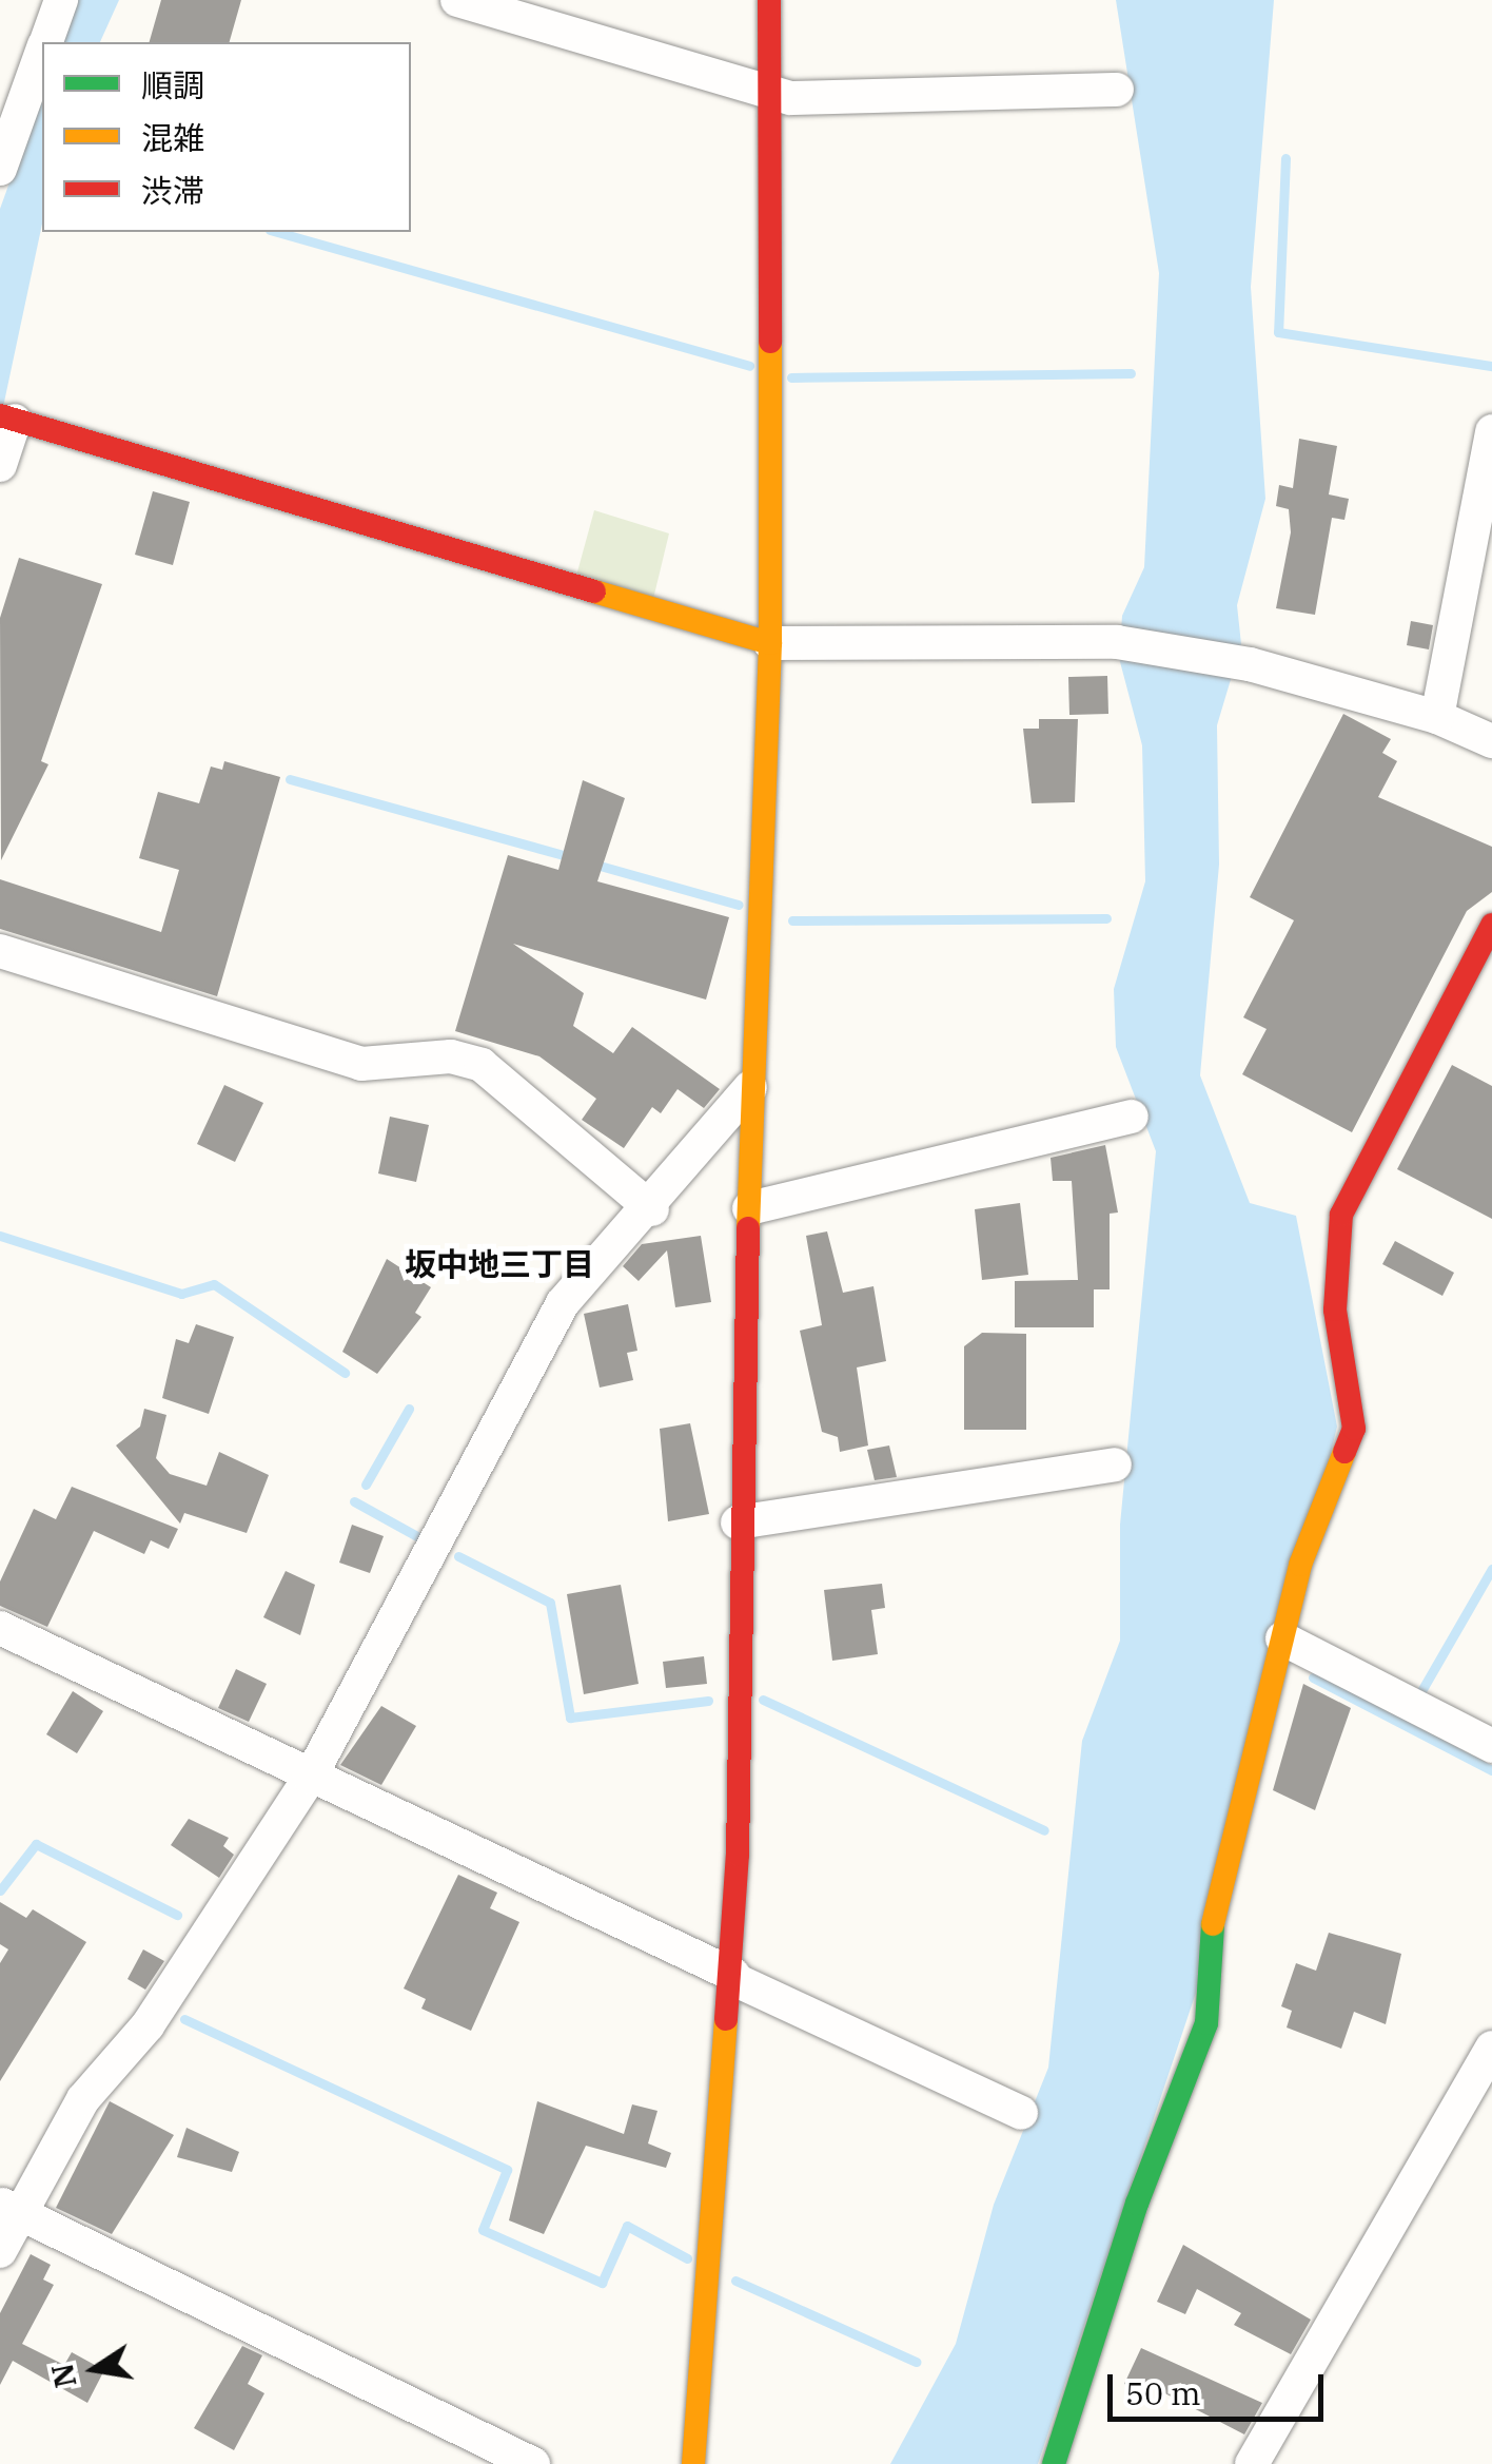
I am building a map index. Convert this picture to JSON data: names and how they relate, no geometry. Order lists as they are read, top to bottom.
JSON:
{
  "districts": ["坂中地三丁目"],
  "legend": ["順調", "混雑", "渋滞"],
  "scale_bar": "50 m",
  "north": "left"
}
